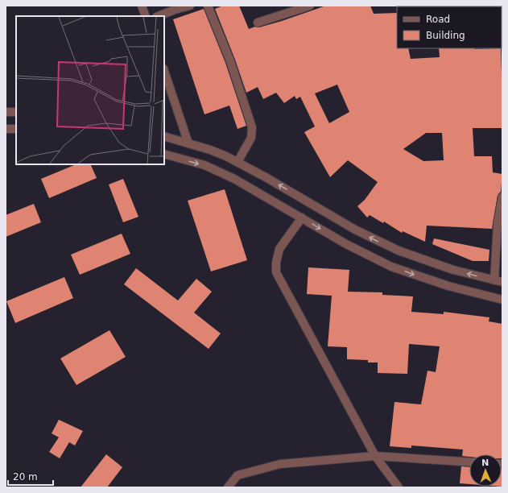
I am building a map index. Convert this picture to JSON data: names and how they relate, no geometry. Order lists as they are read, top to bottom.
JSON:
{
  "legend": ["Road", "Building"],
  "scale_bar": "20 m",
  "north": "top"
}
